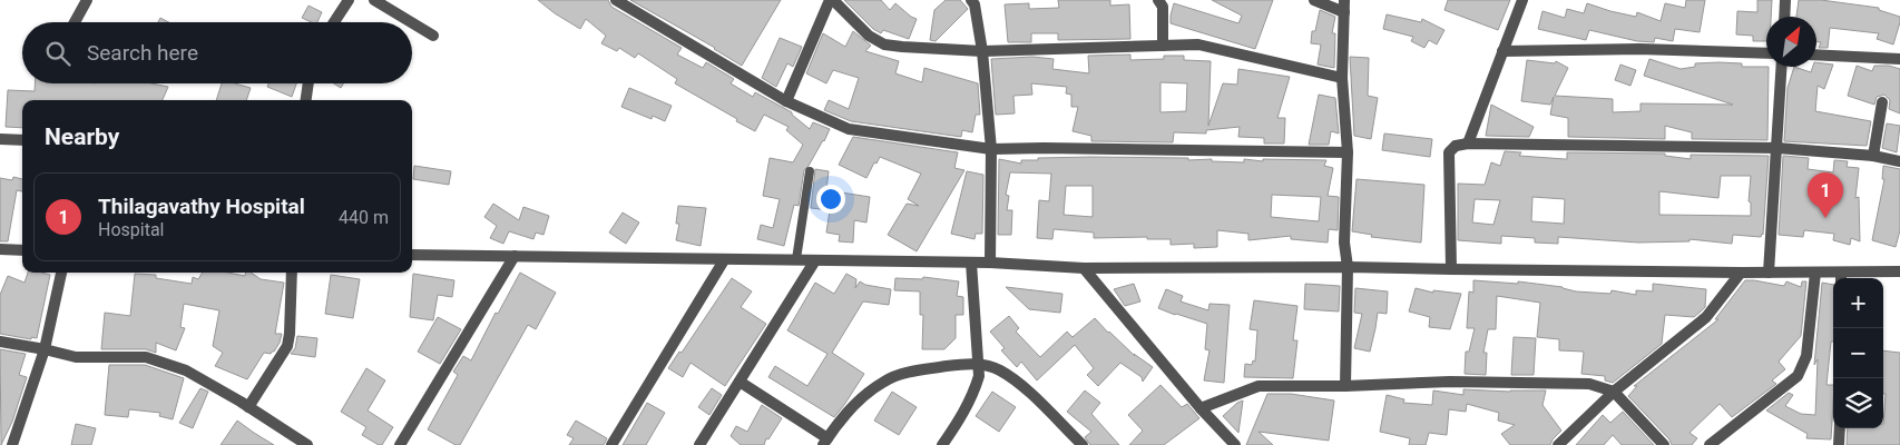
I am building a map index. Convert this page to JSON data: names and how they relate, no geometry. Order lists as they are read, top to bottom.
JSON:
{
  "north": "top right",
  "page": {
    "search": "Search here",
    "heading": "Nearby",
    "pins": "1",
    "list": [
      {
        "mark": "1",
        "name": "Thilagavathy Hospital",
        "note": "Hospital",
        "value": "440 m"
      }
    ],
    "map_buttons": ["+", "−"]
  }
}
